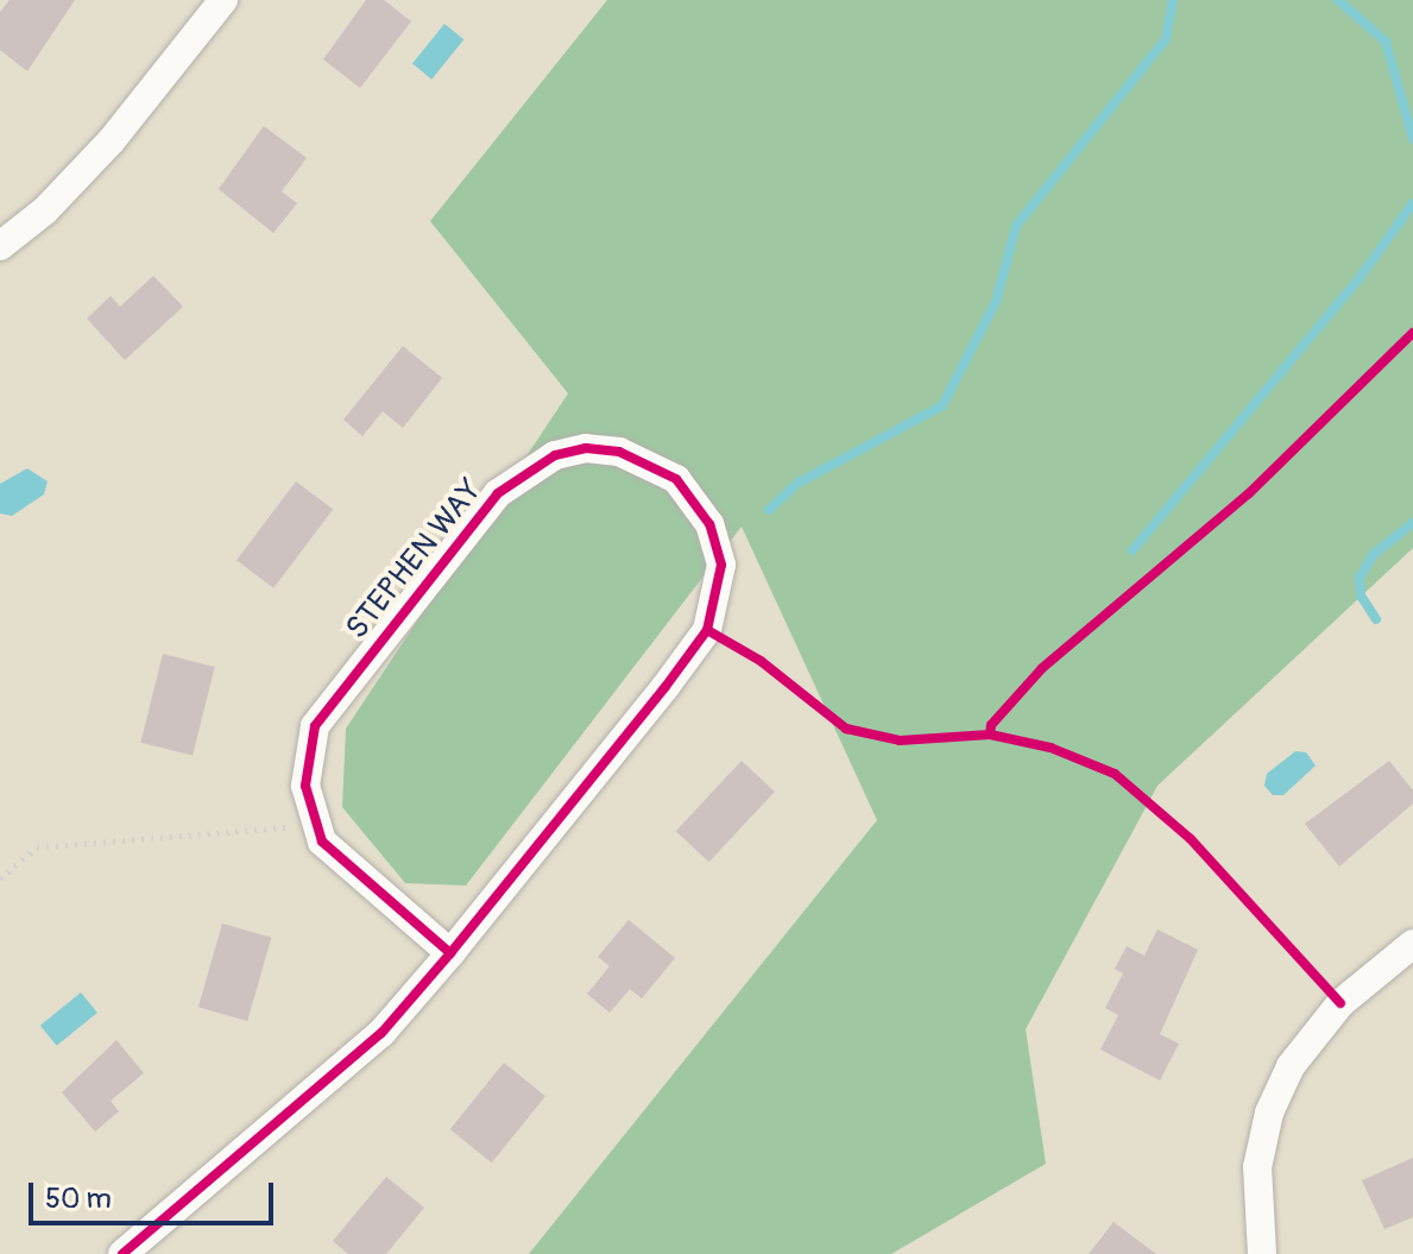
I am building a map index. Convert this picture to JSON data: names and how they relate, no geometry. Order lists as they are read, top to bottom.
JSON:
{
  "streets": {
    "street": ["STEPHEN WAY"]
  },
  "scale_bar": "50 m"
}
